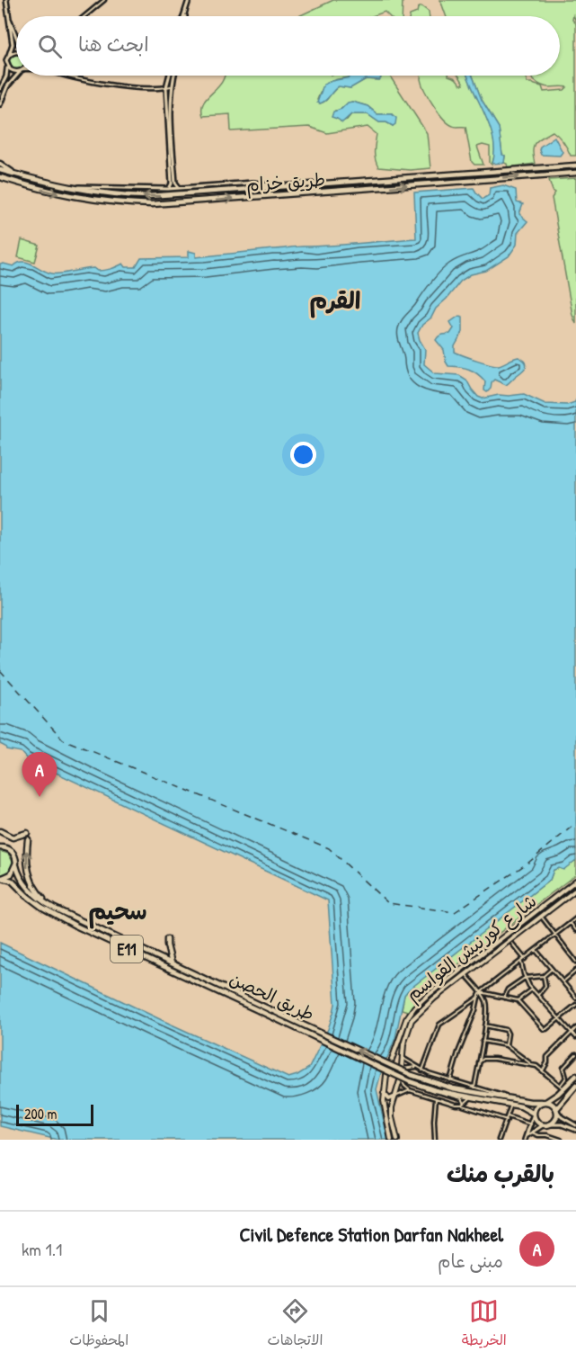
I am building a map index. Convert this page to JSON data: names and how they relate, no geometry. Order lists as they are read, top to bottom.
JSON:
{
  "streets": {
    "main road": [
      "طريق خزام",
      "شارع كورنيش القواسم",
      "E11",
      "طريق الحصن"
    ]
  },
  "districts": ["القرم", "سحيم"],
  "scale_bar": "200 m",
  "page": {
    "search": "ابحث هنا",
    "pins": "A",
    "scale": "200 m",
    "heading": "بالقرب منك",
    "list": [
      {
        "mark": "A",
        "name": "Civil Defence Station Darfan Nakheel",
        "note": "مبنى عام",
        "value": "1.1 km"
      }
    ],
    "nav": ["الخريطة", "الاتجاهات", "المحفوظات"]
  }
}
